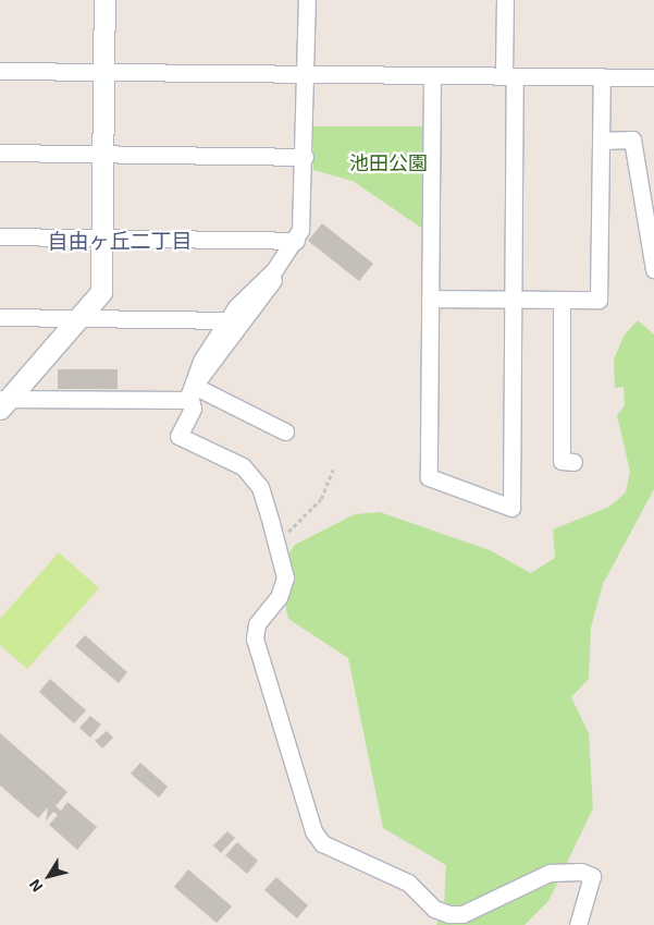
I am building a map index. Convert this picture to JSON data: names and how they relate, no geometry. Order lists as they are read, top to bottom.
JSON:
{
  "districts": ["自由ヶ丘二丁目"],
  "parks": ["池田公園"],
  "north": "bottom left"
}
